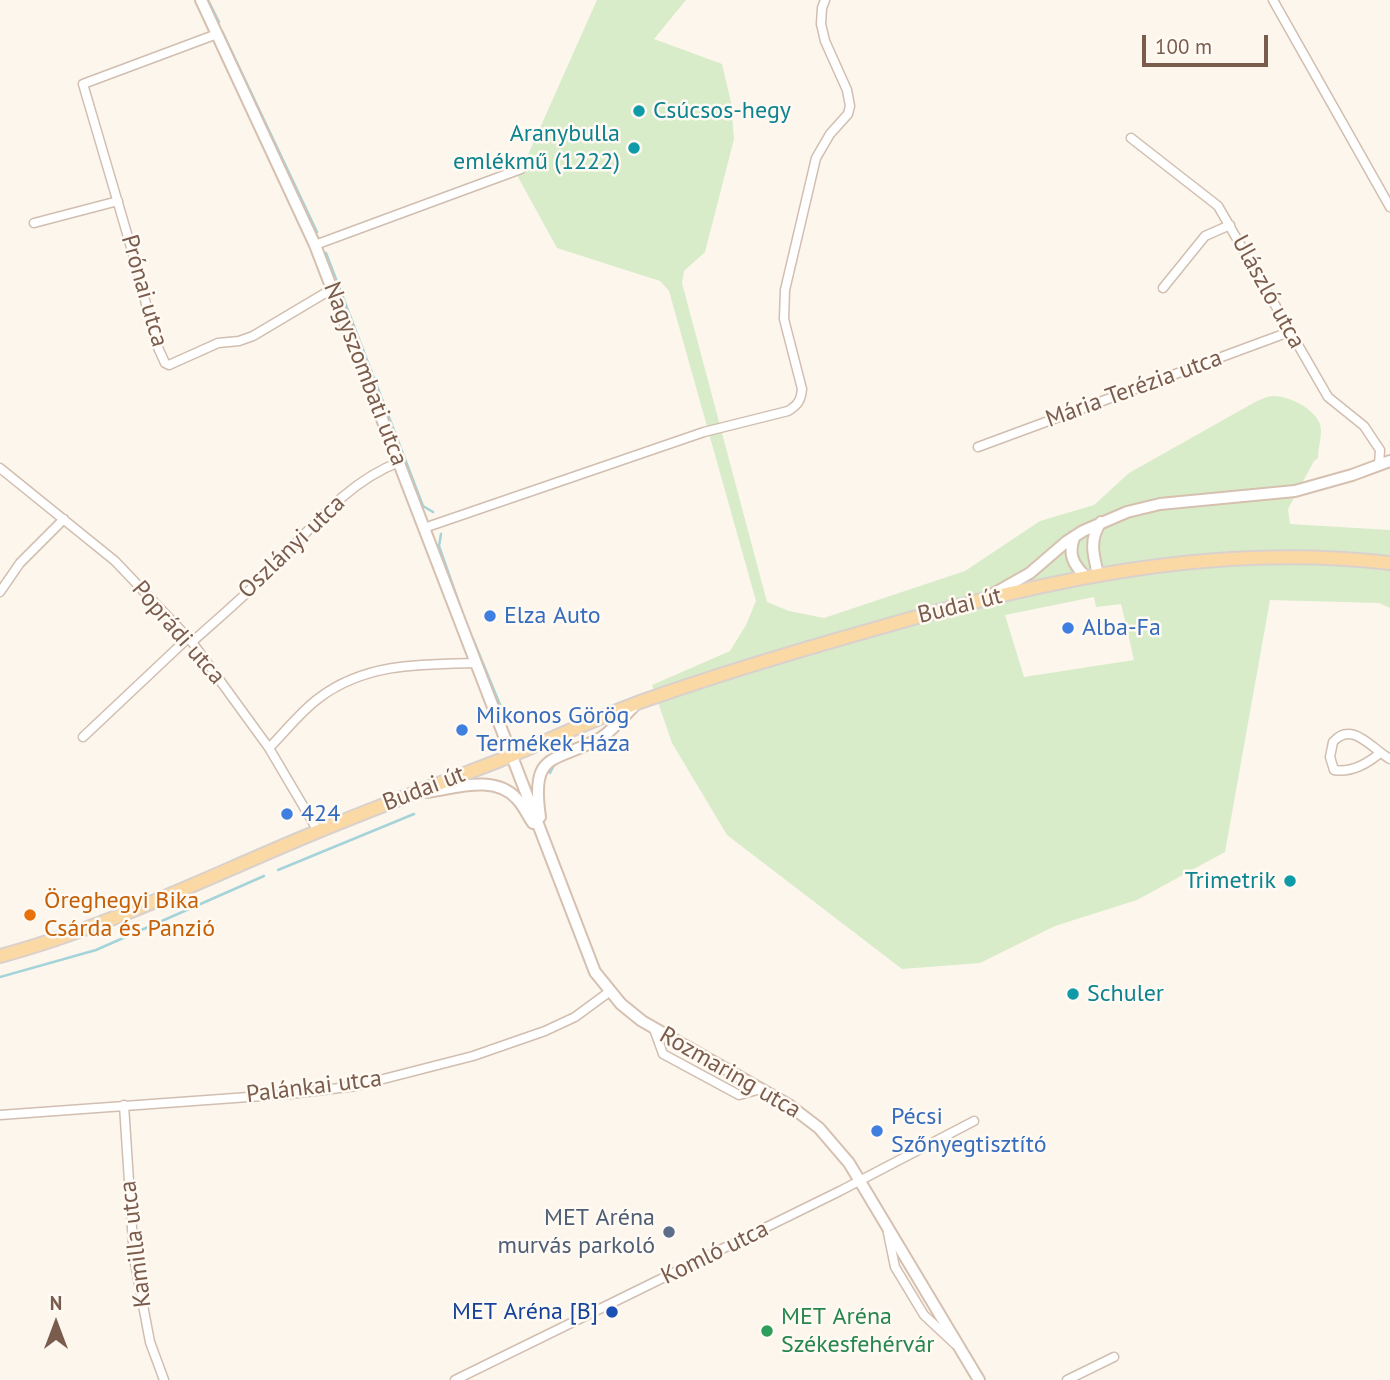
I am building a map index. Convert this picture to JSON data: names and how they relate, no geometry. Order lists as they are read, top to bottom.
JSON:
{
  "streets": {
    "main road": ["Budai út"],
    "street": [
      "Prónai utca",
      "Ulászló utca",
      "Nagyszombati utca",
      "Mária Terézia utca",
      "Oszlányi utca",
      "Poprádi utca",
      "Rozmaring utca",
      "Palánkai utca",
      "Kamilla utca",
      "Komló utca"
    ]
  },
  "crossings": [
    ["Prónai utca", "Nagyszombati utca"],
    ["Ulászló utca", "Mária Terézia utca"],
    ["Nagyszombati utca", "Oszlányi utca"],
    ["Nagyszombati utca", "Budai út"],
    ["Nagyszombati utca", "Rozmaring utca"],
    ["Oszlányi utca", "Poprádi utca"],
    ["Budai út", "Poprádi utca"],
    ["Budai út", "Rozmaring utca"],
    ["Rozmaring utca", "Palánkai utca"],
    ["Rozmaring utca", "Komló utca"],
    ["Palánkai utca", "Kamilla utca"]
  ],
  "places": [
    "Csúcsos-hegy",
    "Aranybulla emlékmű (1222)",
    "Elza Auto",
    "Alba-Fa",
    "Mikonos Görög Termékek Háza",
    "424",
    "Trimetrik",
    "Öreghegyi Bika Csárda és Panzió",
    "Schuler",
    "Pécsi Szőnyegtisztító",
    "MET Aréna murvás parkoló",
    "MET Aréna [B]",
    "MET Aréna Székesfehérvár"
  ],
  "scale_bar": "100 m",
  "north": "top"
}
